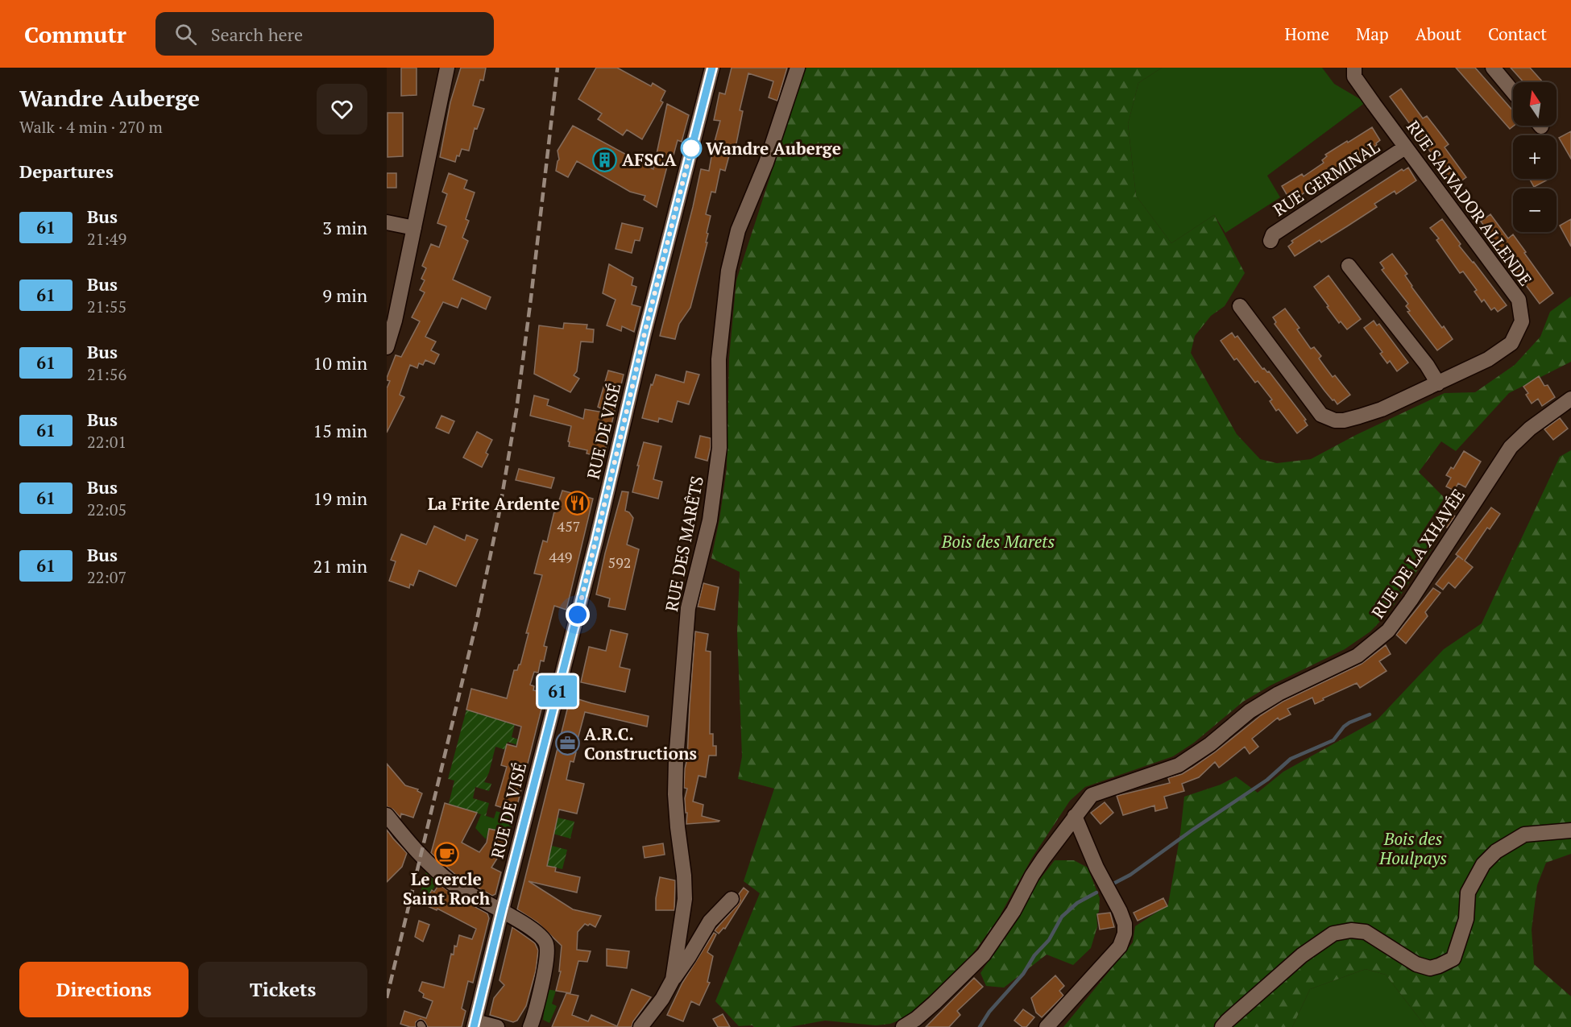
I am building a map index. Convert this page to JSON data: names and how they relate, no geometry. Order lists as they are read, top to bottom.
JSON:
{
  "streets": {
    "street": [
      "RUE GERMINAL",
      "RUE SALVADOR ALLENDE",
      "RUE DE VISÉ",
      "RUE DES MARÊTS",
      "RUE DE LA XHAVÉE"
    ]
  },
  "crossings": [
    ["RUE GERMINAL", "RUE SALVADOR ALLENDE"]
  ],
  "parks": ["Bois des Marets", "Bois des Houlpays"],
  "places": {
    "other": ["Wandre Auberge"],
    "building": ["AFSCA"],
    "restaurant": ["La Frite Ardente"],
    "office": ["A.R.C. Constructions"],
    "cafe": ["Le cercle Saint Roch"]
  },
  "lines": ["bus line 61"],
  "house_numbers": ["457", "449", "592"],
  "north": "top",
  "page": {
    "header": "Commutr",
    "search": "Search here",
    "nav": [
      "Home",
      "Map",
      "About",
      "Contact"
    ],
    "heading": [
      ["Wandre Auberge", "Walk · 4 min · 270 m"],
      "Departures"
    ],
    "on_map": "61",
    "map_buttons": ["+", "−"],
    "list": [
      {
        "mark": "61",
        "name": "Bus",
        "note": "21:49",
        "value": "3 min"
      },
      {
        "mark": "61",
        "name": "Bus",
        "note": "21:55",
        "value": "9 min"
      },
      {
        "mark": "61",
        "name": "Bus",
        "note": "21:56",
        "value": "10 min"
      },
      {
        "mark": "61",
        "name": "Bus",
        "note": "22:01",
        "value": "15 min"
      },
      {
        "mark": "61",
        "name": "Bus",
        "note": "22:05",
        "value": "19 min"
      },
      {
        "mark": "61",
        "name": "Bus",
        "note": "22:07",
        "value": "21 min"
      }
    ],
    "buttons": ["Directions", "Tickets"]
  }
}
